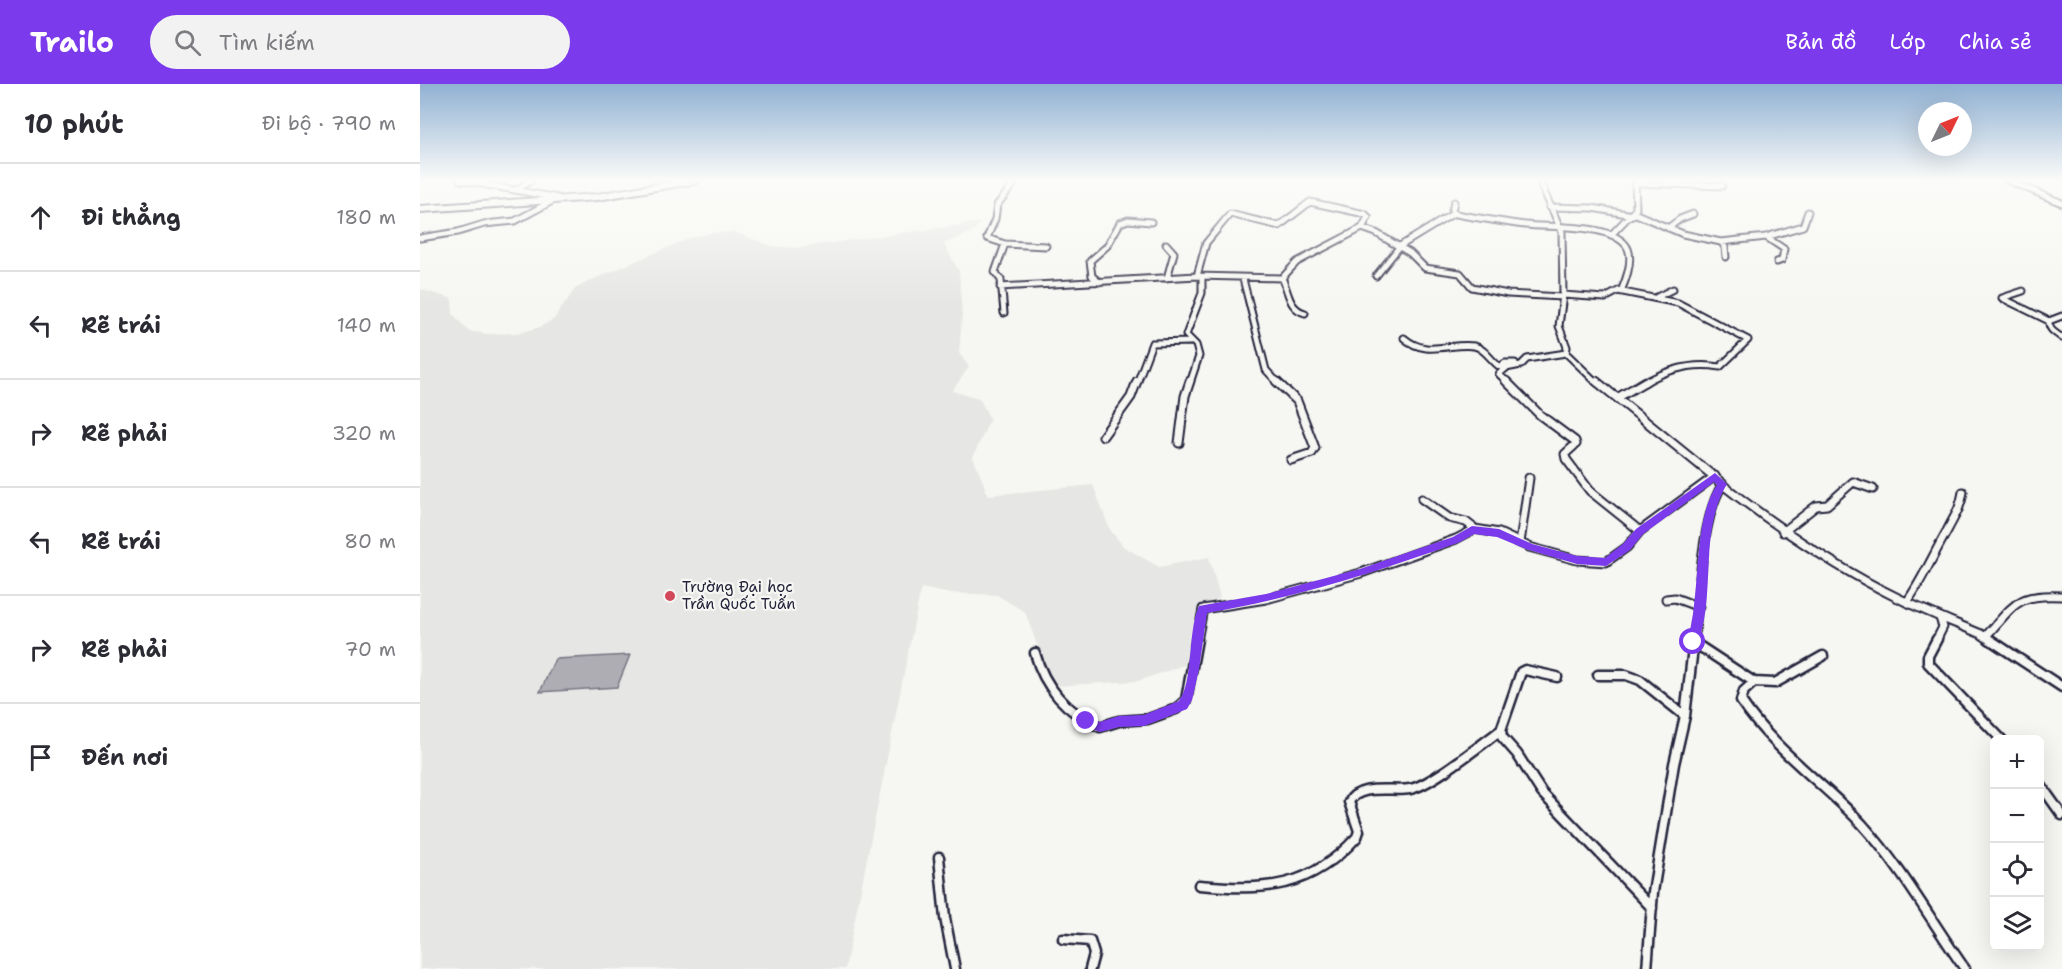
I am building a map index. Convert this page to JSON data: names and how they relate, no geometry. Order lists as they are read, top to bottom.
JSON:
{
  "places": ["Trường Đại học Trần Quốc Tuấn"],
  "north": "top right",
  "page": {
    "header": "Trailo",
    "search": "Tìm kiếm",
    "nav": ["Bản đồ", "Lớp", "Chia sẻ"],
    "heading": ["10 phút", "Đi bộ · 790 m"],
    "list": [
      ["Đi thẳng", "180 m"],
      ["Rẽ trái", "140 m"],
      ["Rẽ phải", "320 m"],
      ["Rẽ trái", "80 m"],
      ["Rẽ phải", "70 m"],
      "Đến nơi"
    ],
    "map_buttons": ["+", "−"]
  }
}
